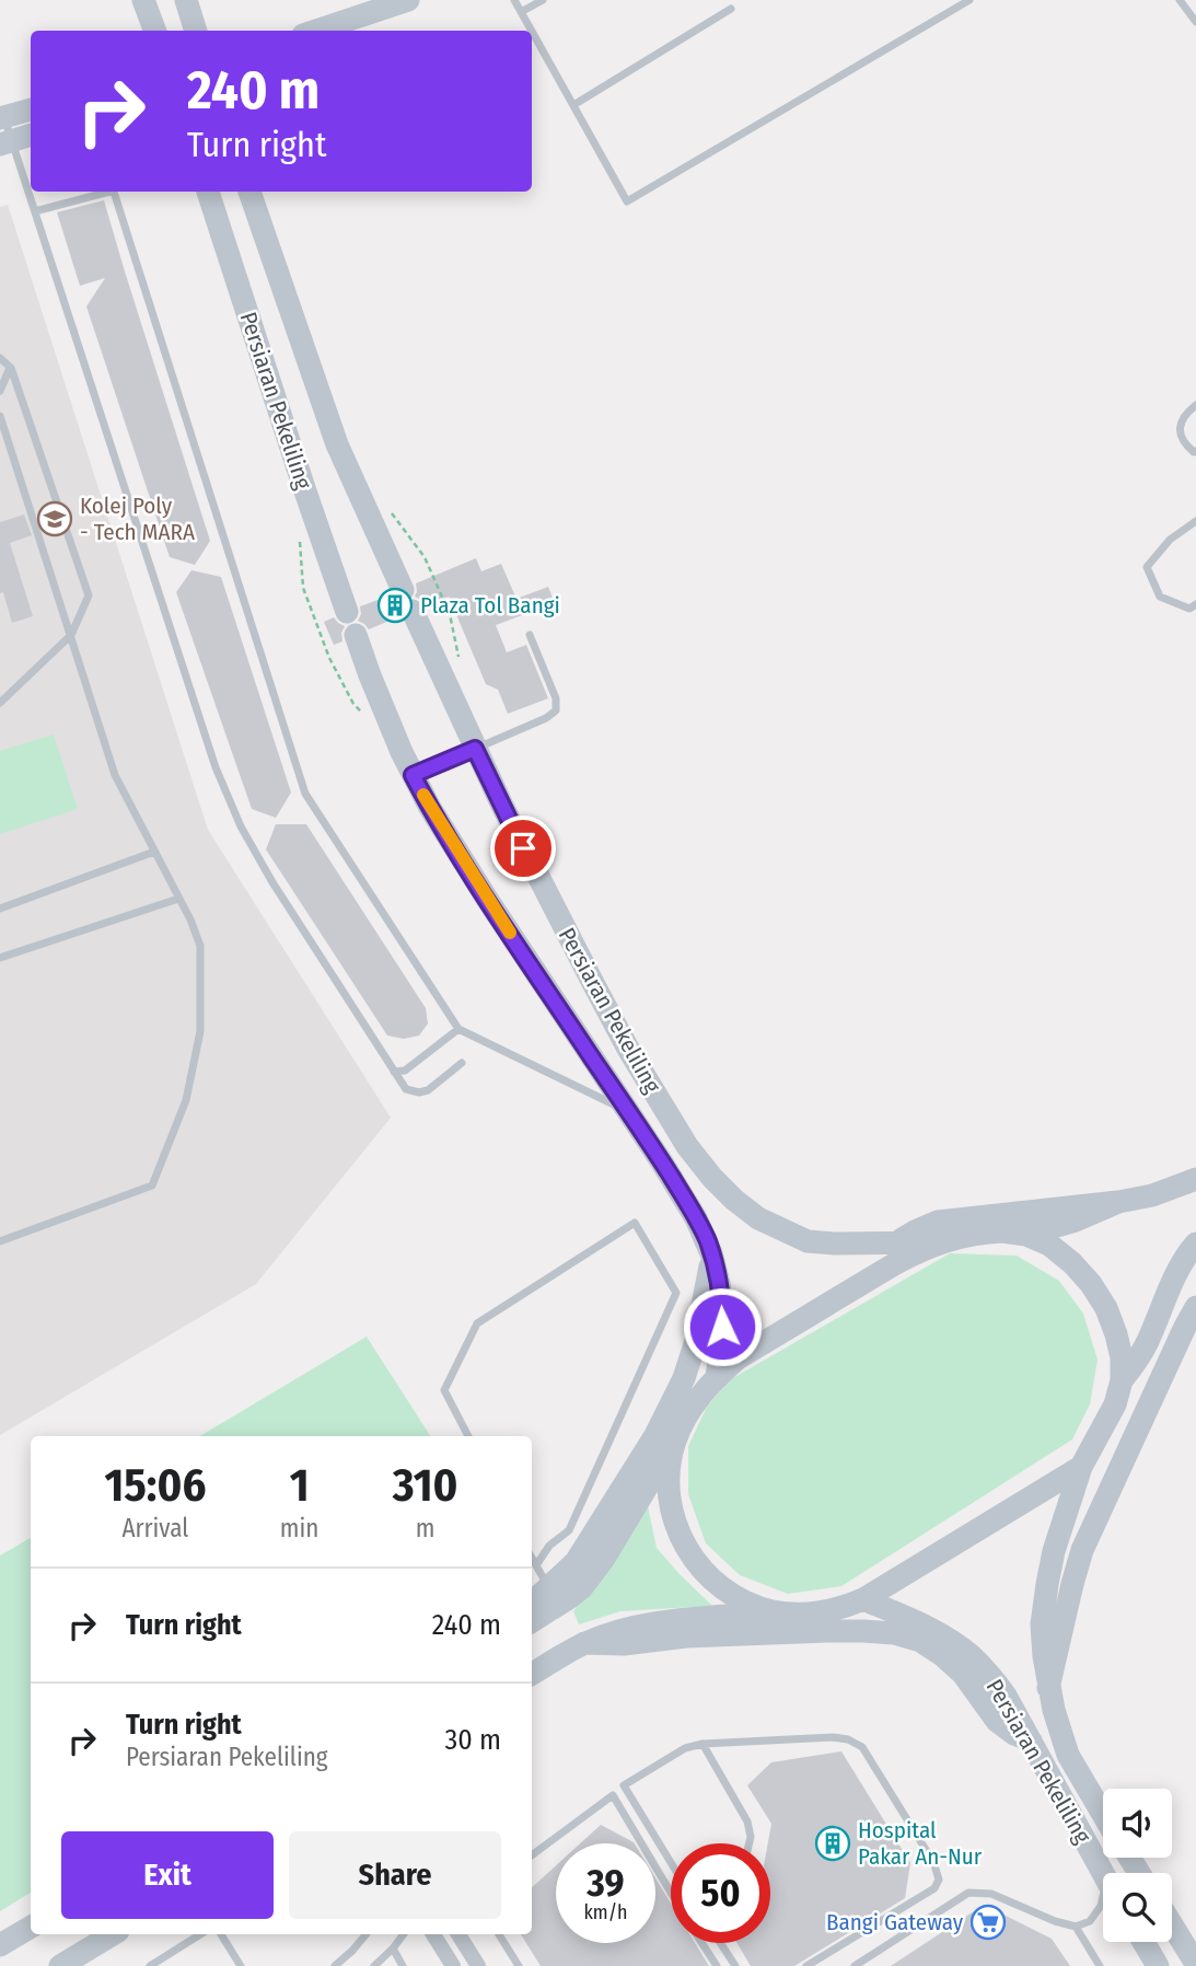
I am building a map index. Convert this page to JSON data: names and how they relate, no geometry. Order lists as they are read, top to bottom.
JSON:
{
  "streets": {
    "main road": ["Persiaran Pekeliling"]
  },
  "places": {
    "school or university": ["Kolej Poly - Tech MARA"],
    "building": ["Plaza Tol Bangi", "Hospital Pakar An-Nur"],
    "supermarket": ["Bangi Gateway"]
  },
  "page": {
    "turn": ["240 m", "Turn right"],
    "eta": [
      "15:06",
      "Arrival",
      "1",
      "min",
      "310",
      "m"
    ],
    "list": [
      {
        "name": "Turn right",
        "value": "240 m"
      },
      {
        "name": "Turn right",
        "note": "Persiaran Pekeliling",
        "value": "30 m"
      }
    ],
    "buttons": ["Exit", "Share"],
    "speed": "39 km/h",
    "limit": "50"
  }
}
